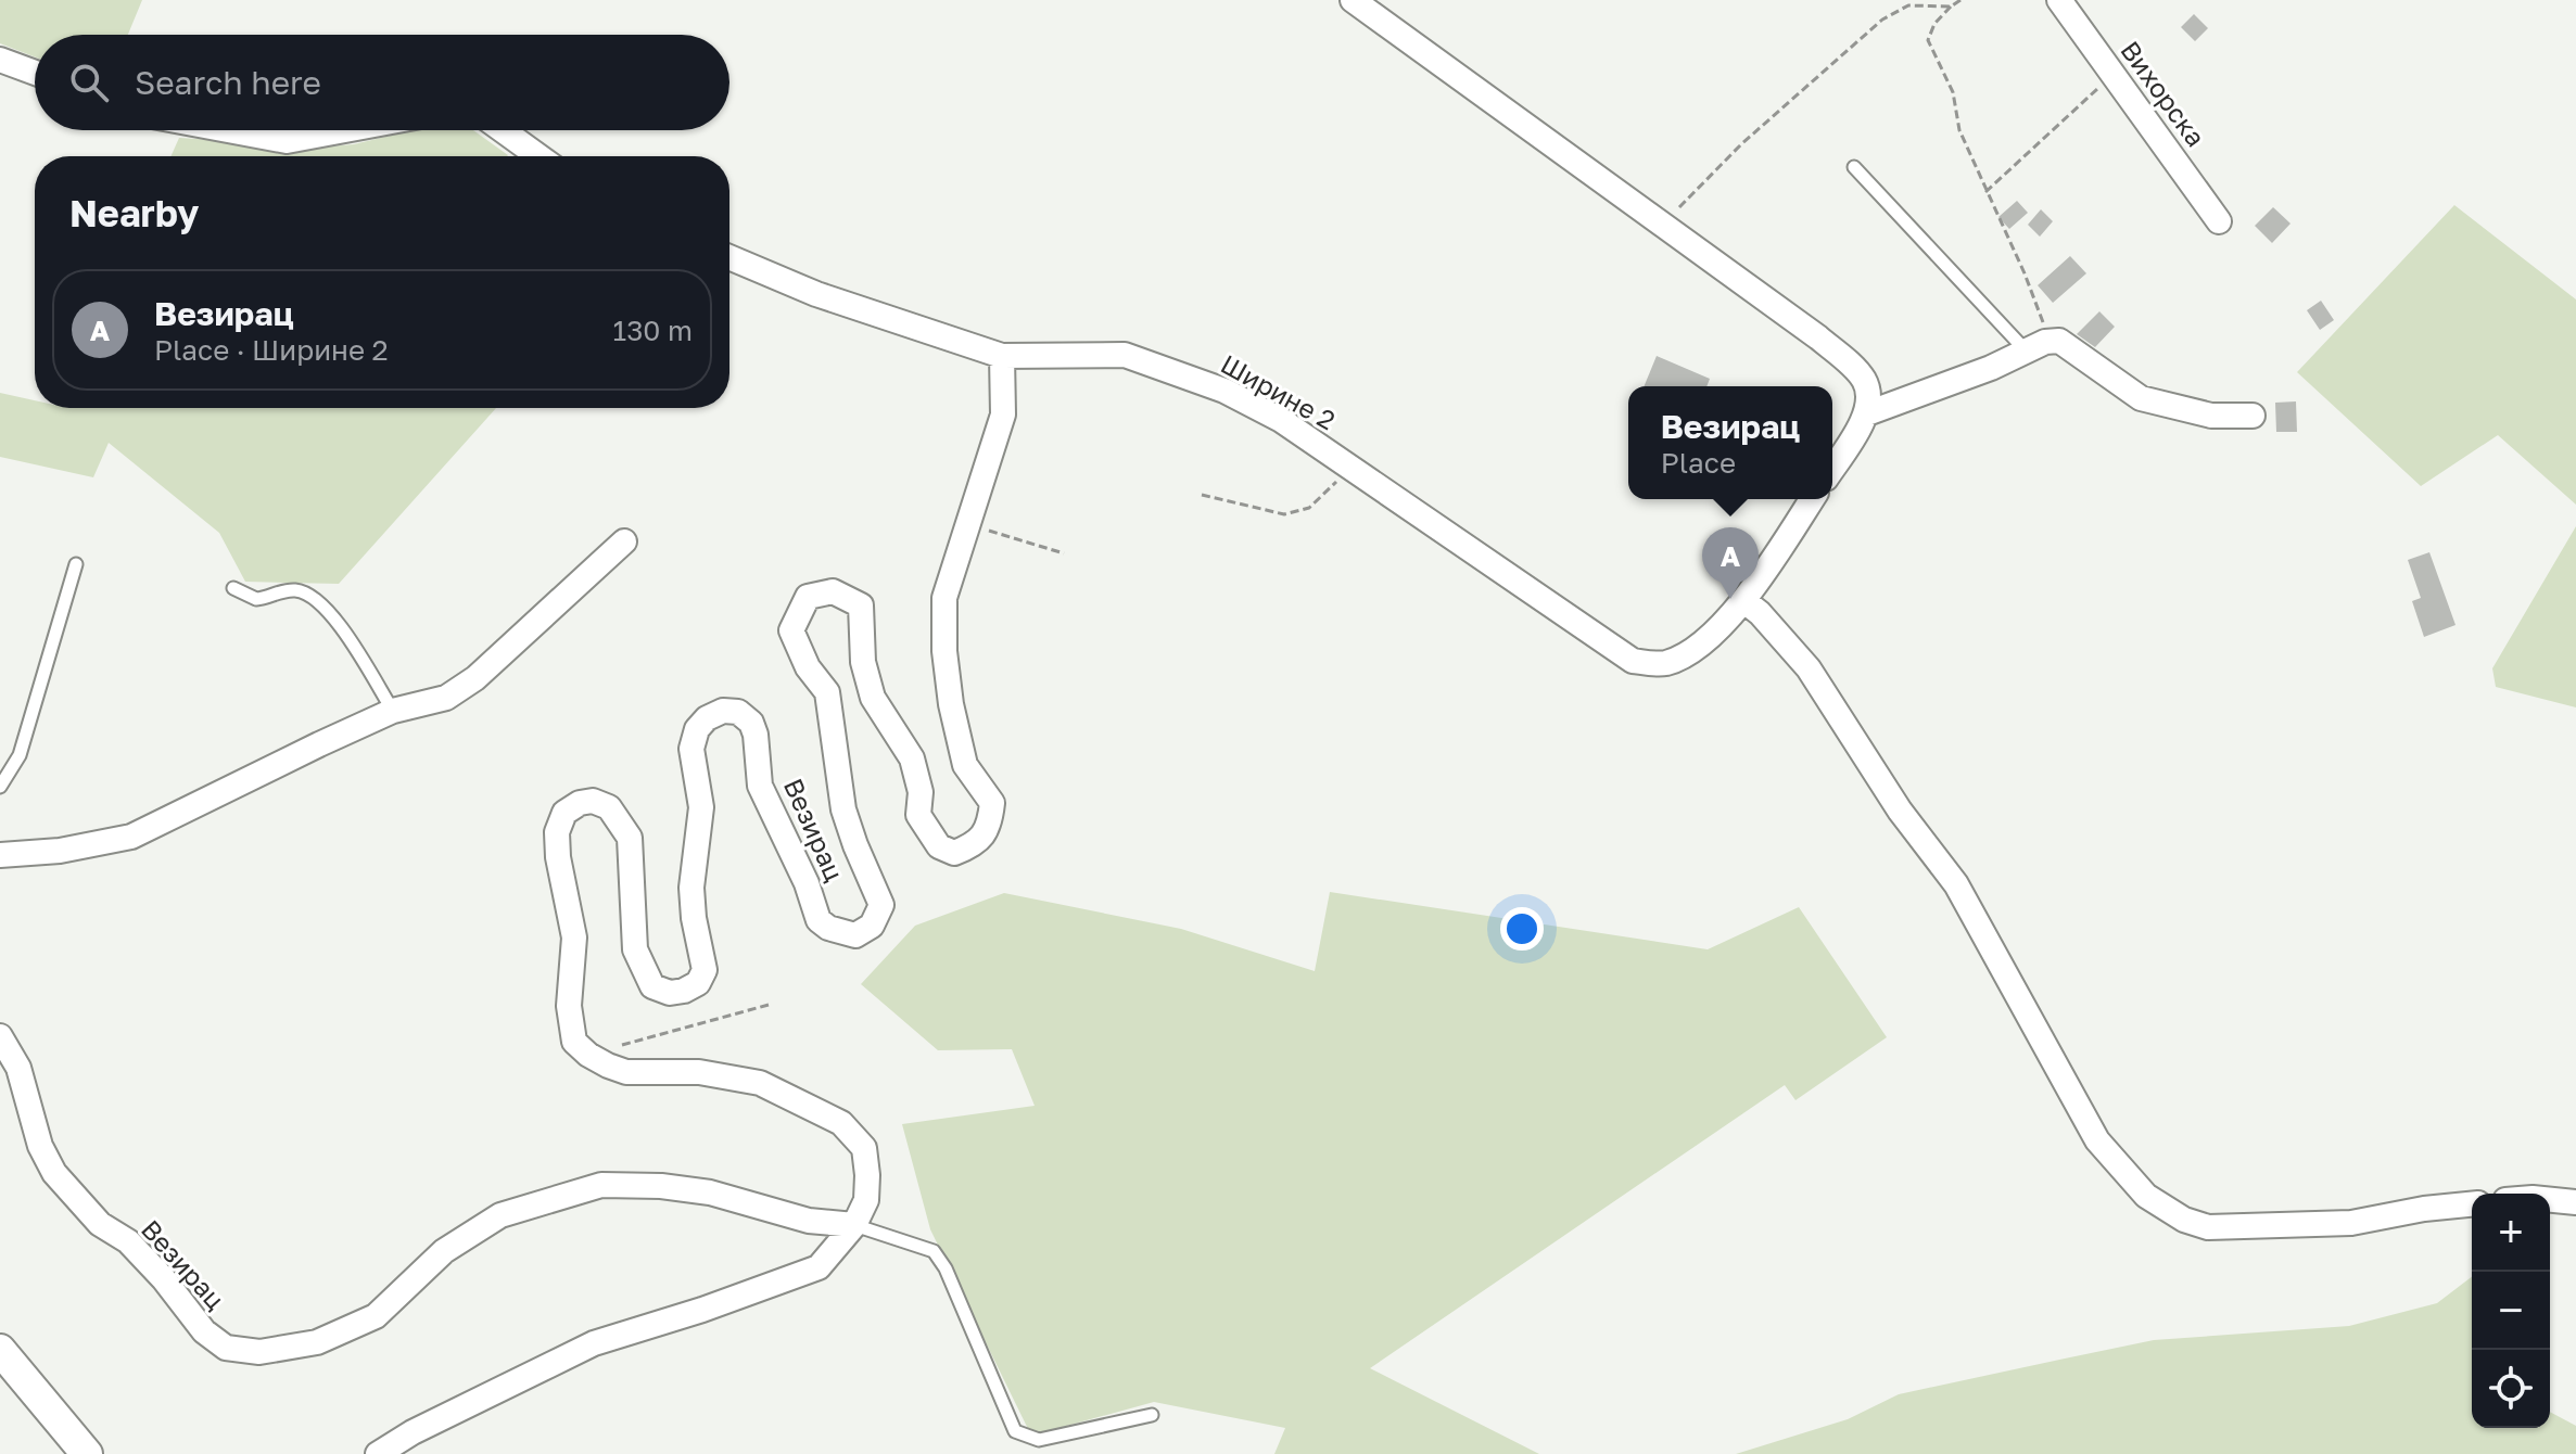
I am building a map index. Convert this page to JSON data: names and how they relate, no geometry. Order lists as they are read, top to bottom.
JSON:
{
  "streets": {
    "street": ["Вихорска", "Ширине 2", "Везирац"]
  },
  "crossings": [
    ["Ширине 2", "Везирац"]
  ],
  "page": {
    "search": "Search here",
    "heading": "Nearby",
    "list": [
      {
        "mark": "A",
        "name": "Везирац",
        "note": "Place · Ширине 2",
        "value": "130 m"
      }
    ],
    "popup": ["Везирац", "Place"],
    "pins": "A",
    "map_buttons": ["+", "−"]
  }
}
